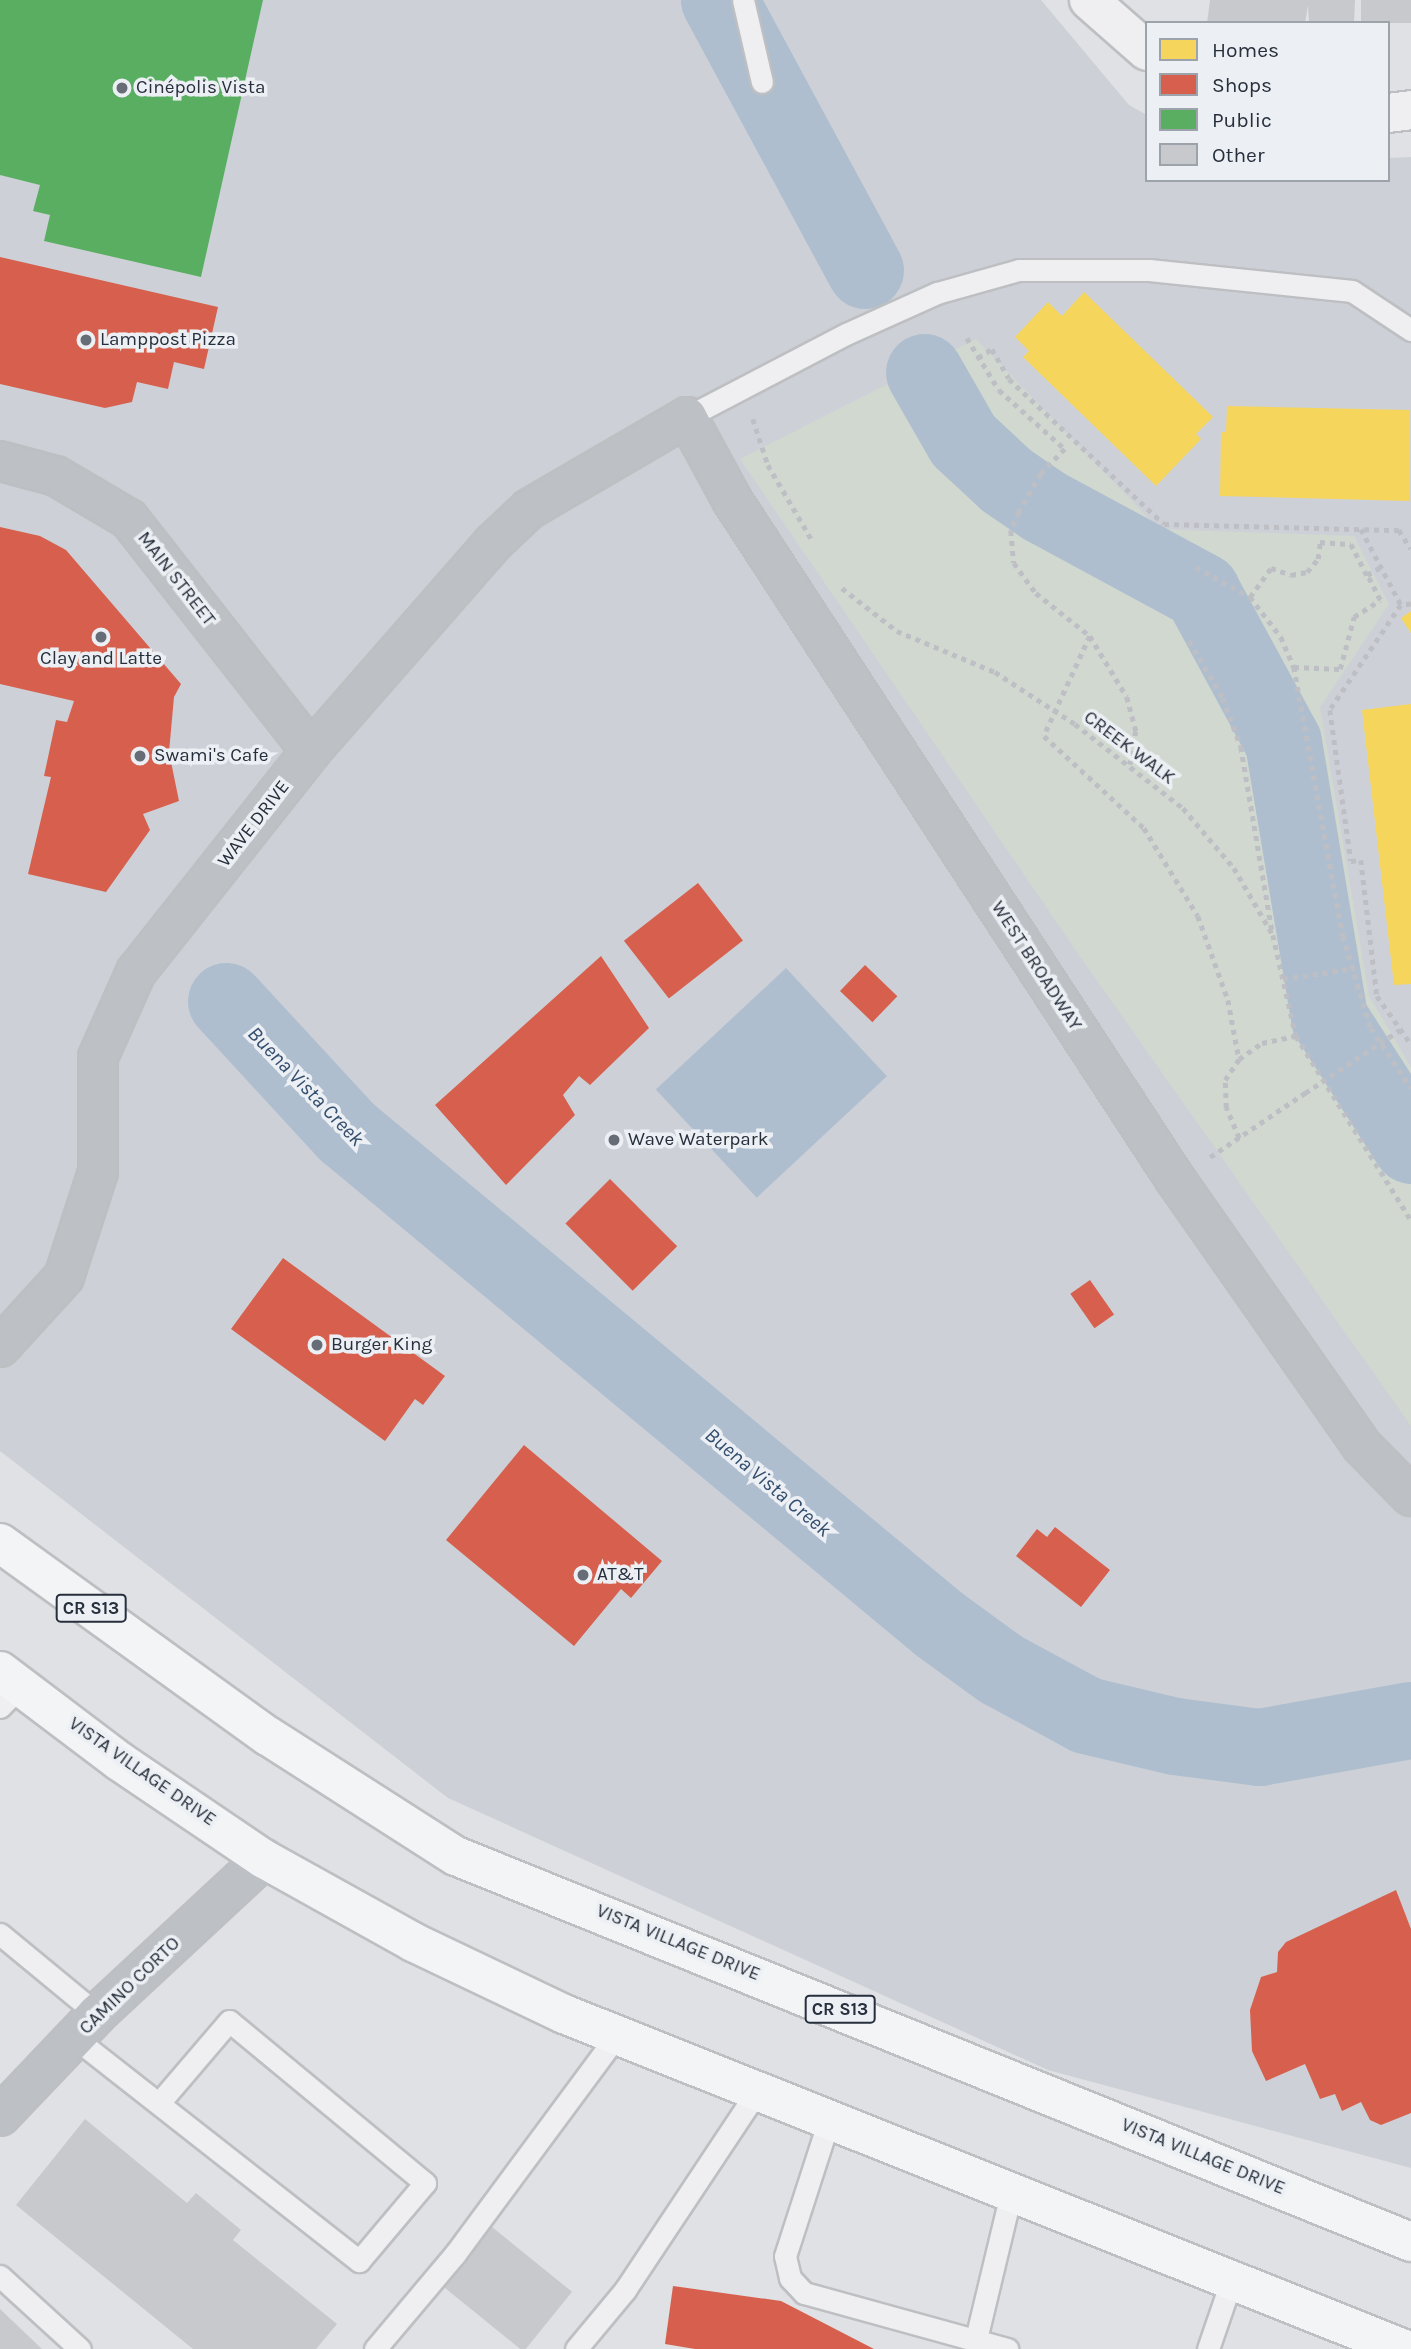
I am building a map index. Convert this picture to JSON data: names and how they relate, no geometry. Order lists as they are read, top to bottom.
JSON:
{
  "streets": {
    "main road": ["CR S13", "VISTA VILLAGE DRIVE"],
    "street": [
      "MAIN STREET",
      "WAVE DRIVE",
      "WEST BROADWAY",
      "CAMINO CORTO"
    ],
    "path": ["CREEK WALK"]
  },
  "crossings": [
    ["MAIN STREET", "WAVE DRIVE"],
    ["WAVE DRIVE", "WEST BROADWAY"],
    ["VISTA VILLAGE DRIVE", "CAMINO CORTO"]
  ],
  "water": ["Buena Vista Creek"],
  "places": [
    "Cinépolis Vista",
    "Lamppost Pizza",
    "Clay and Latte",
    "Swami's Cafe",
    "Wave Waterpark",
    "Burger King",
    "AT&T"
  ],
  "legend": [
    "Homes",
    "Shops",
    "Public",
    "Other"
  ]
}
